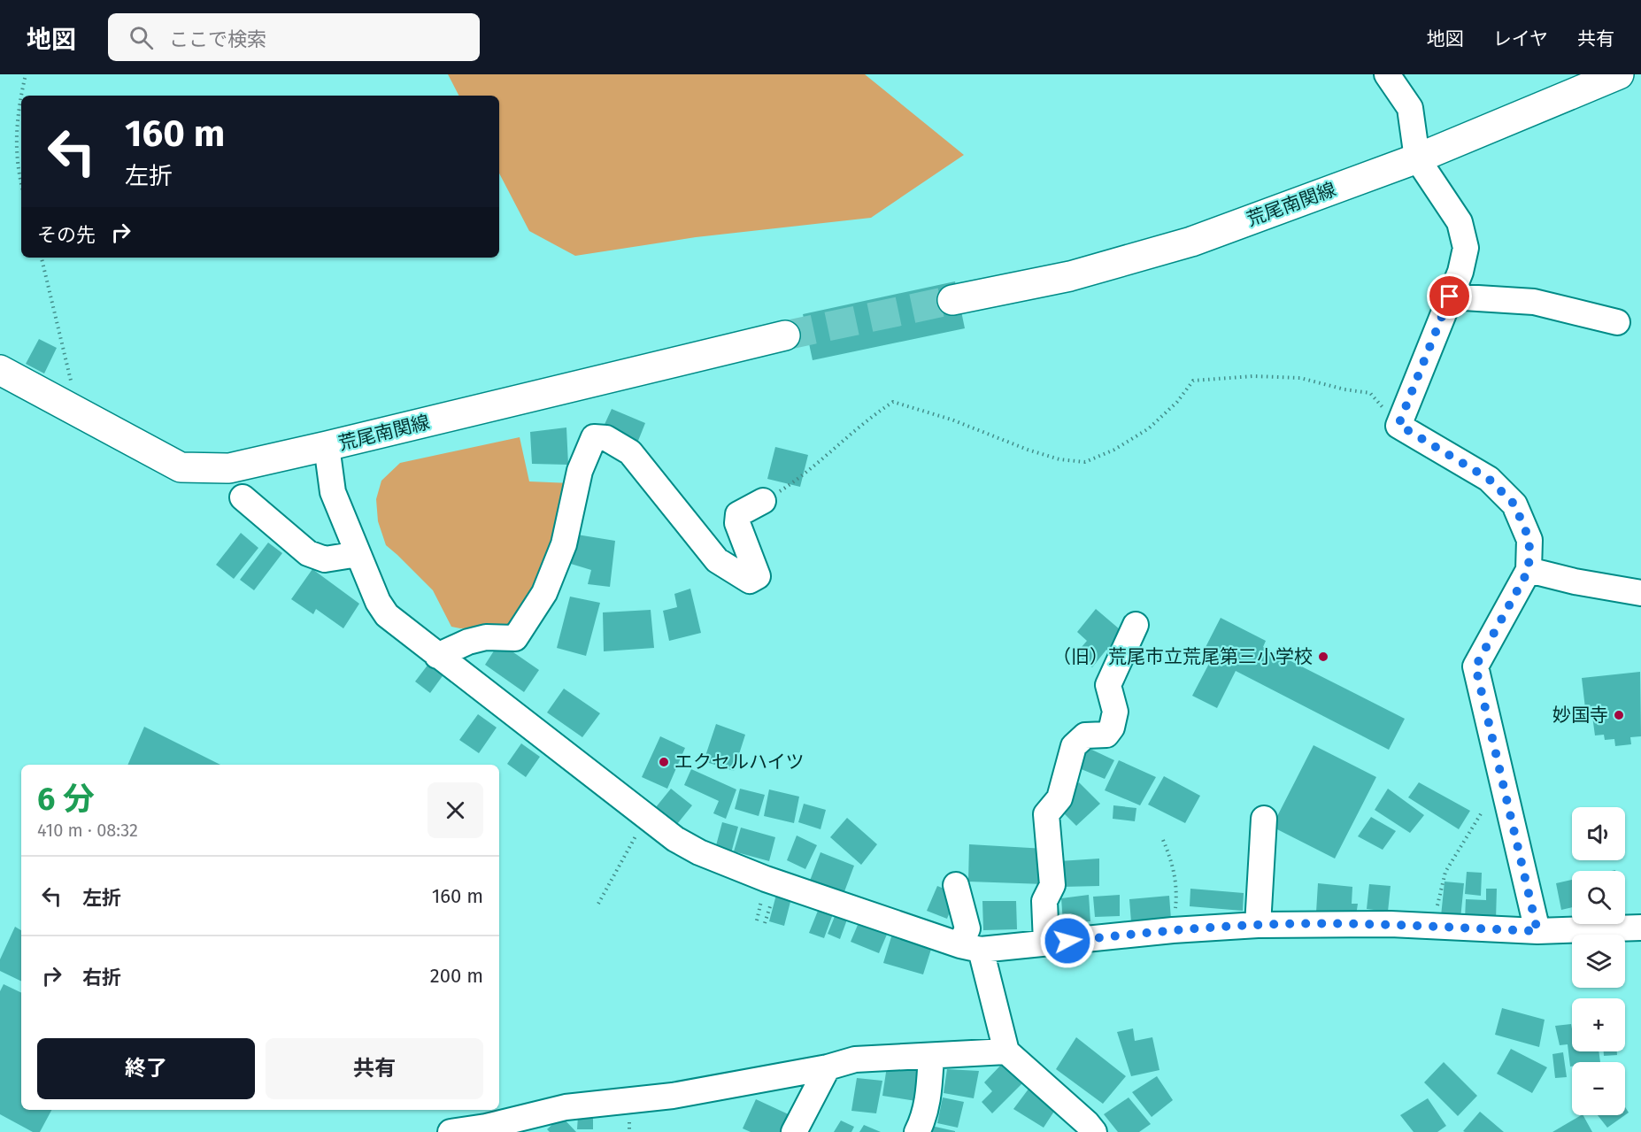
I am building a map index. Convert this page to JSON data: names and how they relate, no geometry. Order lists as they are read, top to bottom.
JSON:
{
  "streets": {
    "main road": ["荒尾南関線"]
  },
  "places": ["（旧）荒尾市立荒尾第三小学校", "妙国寺", "エクセルハイツ"],
  "page": {
    "header": "地図",
    "search": "ここで検索",
    "nav": ["地図", "レイヤ", "共有"],
    "turn": ["160 m", "左折"],
    "then": "その先",
    "heading": ["6 分", "410 m · 08:32"],
    "map_buttons": ["+", "−"],
    "list": [
      {
        "name": "左折",
        "value": "160 m"
      },
      {
        "name": "右折",
        "value": "200 m"
      }
    ],
    "buttons": ["終了", "共有"]
  }
}
